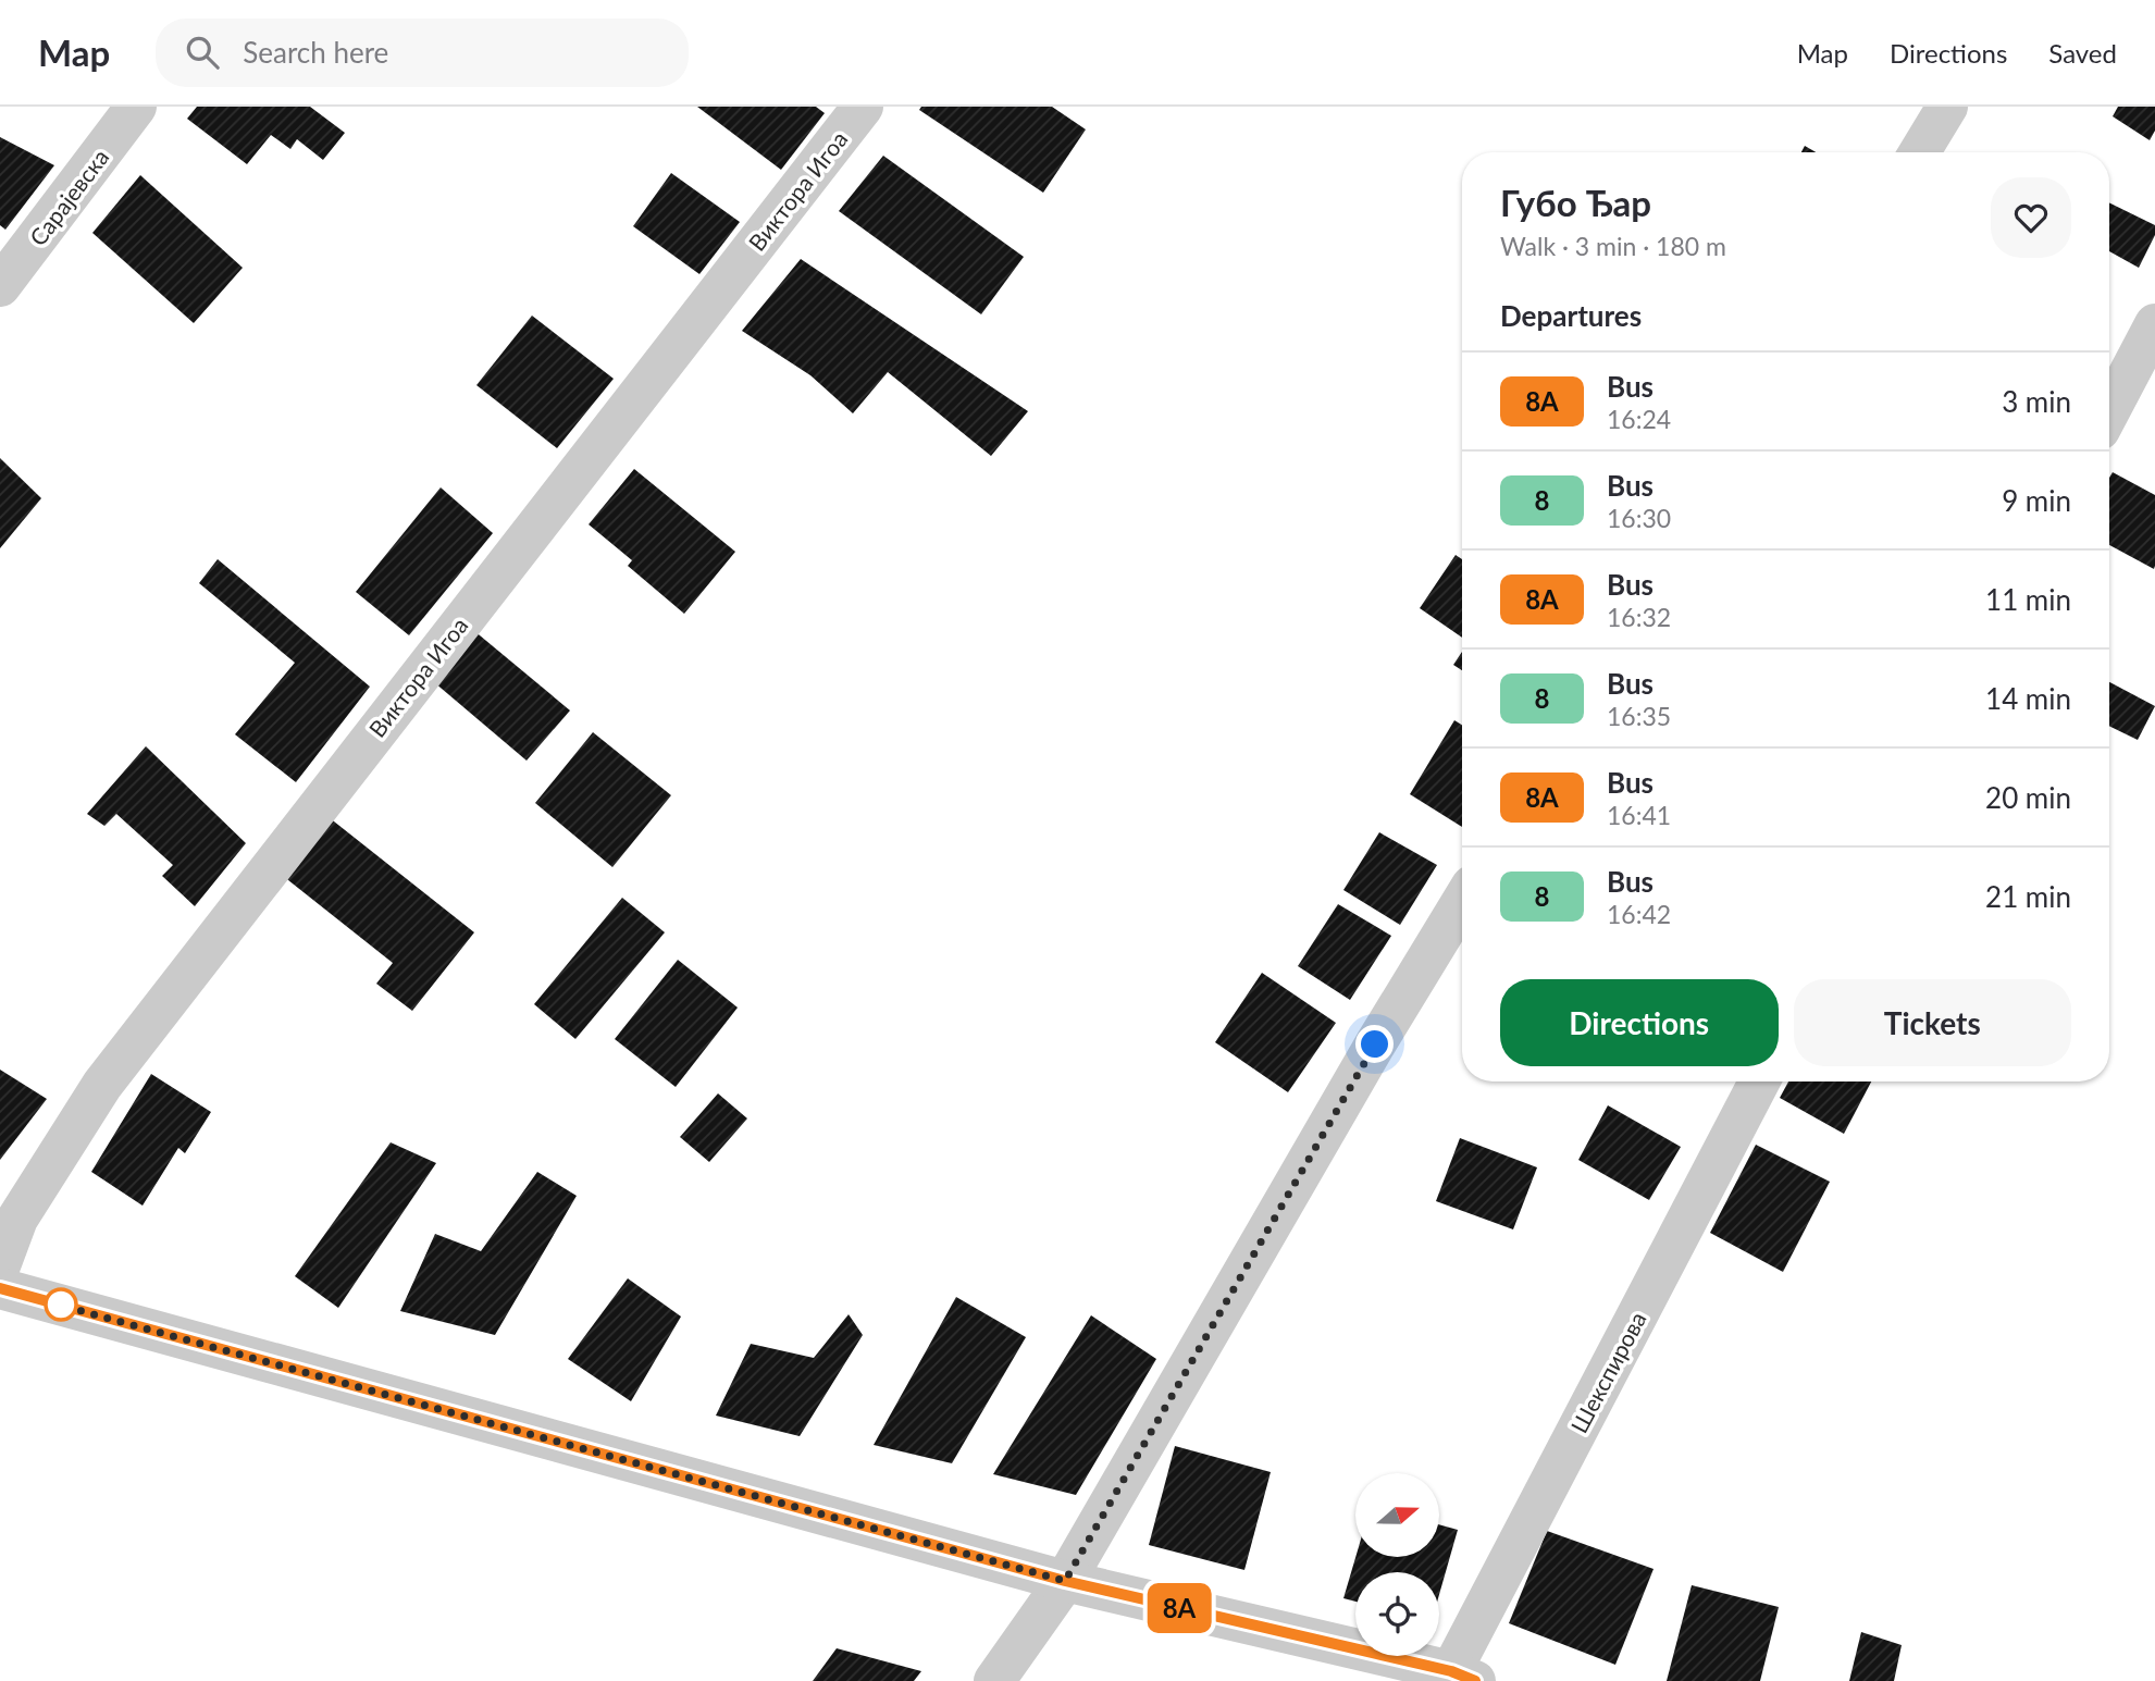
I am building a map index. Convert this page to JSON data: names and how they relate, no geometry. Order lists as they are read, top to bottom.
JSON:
{
  "streets": {
    "street": ["Виктора Игоа", "Сарајевска", "Шекспирова"]
  },
  "lines": ["bus line 8A"],
  "north": "right",
  "page": {
    "header": "Map",
    "search": "Search here",
    "nav": ["Map", "Directions", "Saved"],
    "on_map": "8A",
    "heading": [
      ["Губо Ђар", "Walk · 3 min · 180 m"],
      "Departures"
    ],
    "list": [
      {
        "mark": "8A",
        "name": "Bus",
        "note": "16:24",
        "value": "3 min"
      },
      {
        "mark": "8",
        "name": "Bus",
        "note": "16:30",
        "value": "9 min"
      },
      {
        "mark": "8A",
        "name": "Bus",
        "note": "16:32",
        "value": "11 min"
      },
      {
        "mark": "8",
        "name": "Bus",
        "note": "16:35",
        "value": "14 min"
      },
      {
        "mark": "8A",
        "name": "Bus",
        "note": "16:41",
        "value": "20 min"
      },
      {
        "mark": "8",
        "name": "Bus",
        "note": "16:42",
        "value": "21 min"
      }
    ],
    "buttons": ["Directions", "Tickets"]
  }
}
